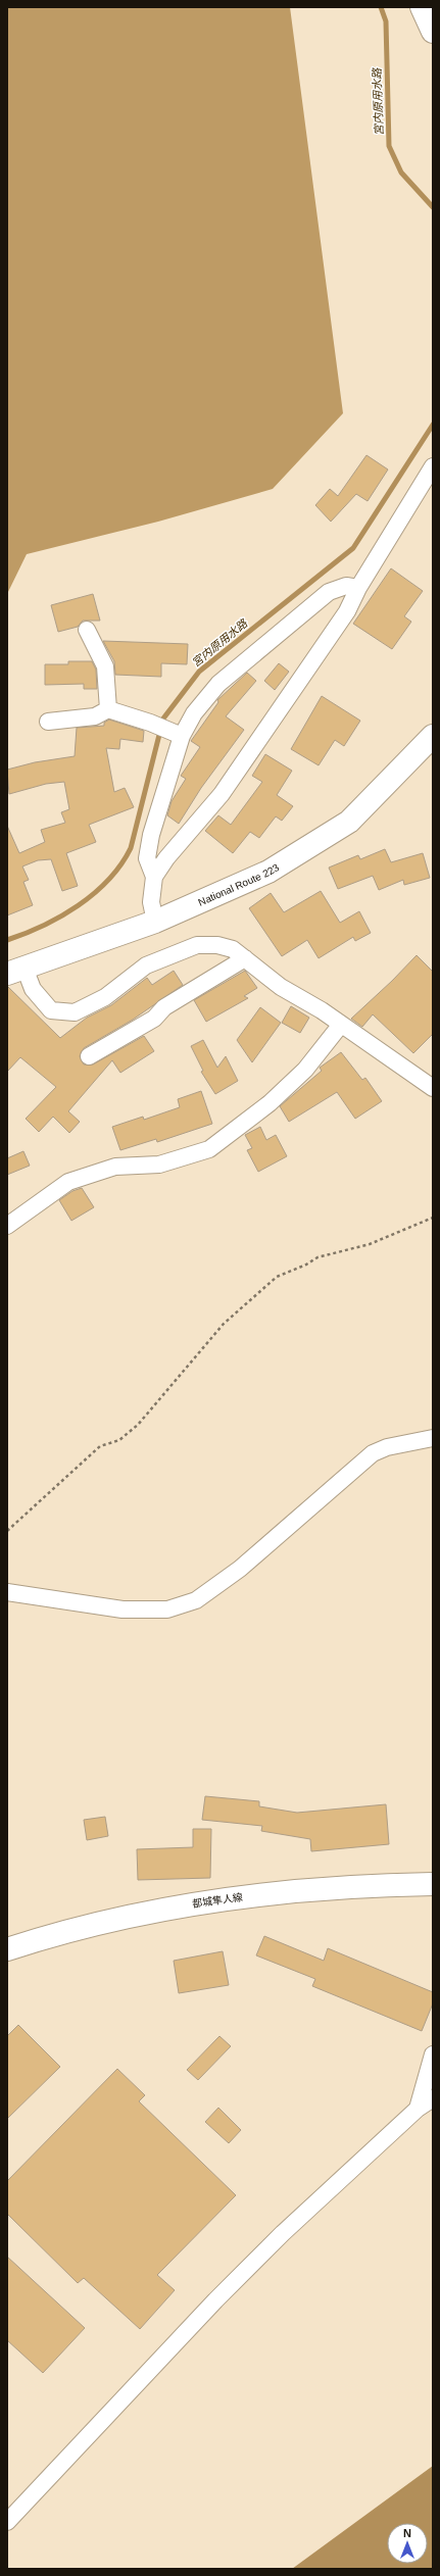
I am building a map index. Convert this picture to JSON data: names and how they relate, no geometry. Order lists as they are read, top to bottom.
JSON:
{
  "streets": {
    "main road": ["National Route 223", "都城隼人線"]
  },
  "water": ["宮内原用水路"],
  "north": "top"
}
